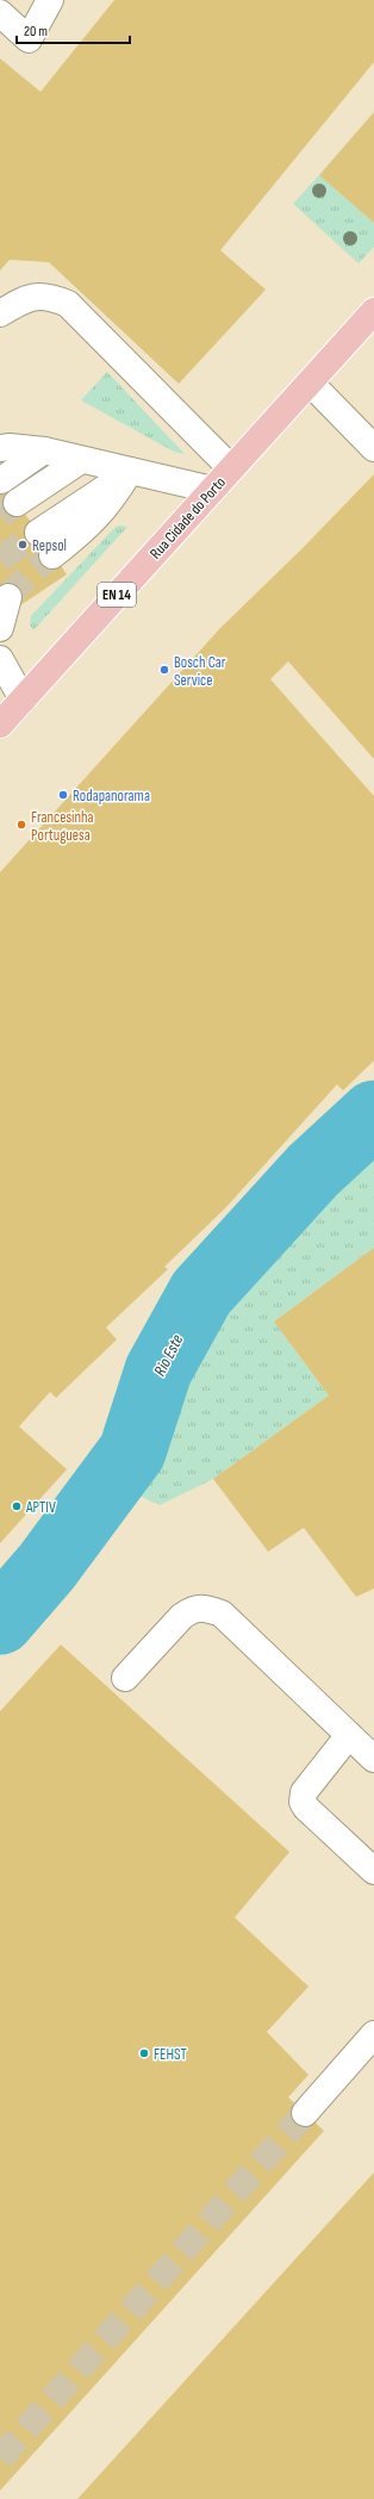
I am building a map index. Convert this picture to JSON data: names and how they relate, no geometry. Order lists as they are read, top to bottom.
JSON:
{
  "streets": {
    "main road": ["Rua Cidade do Porto", "EN 14"]
  },
  "water": ["Rio Este"],
  "places": [
    "Repsol",
    "Bosch Car Service",
    "Rodapanorama",
    "Francesinha Portuguesa",
    "APTIV",
    "FEHST"
  ],
  "scale_bar": "20 m"
}
